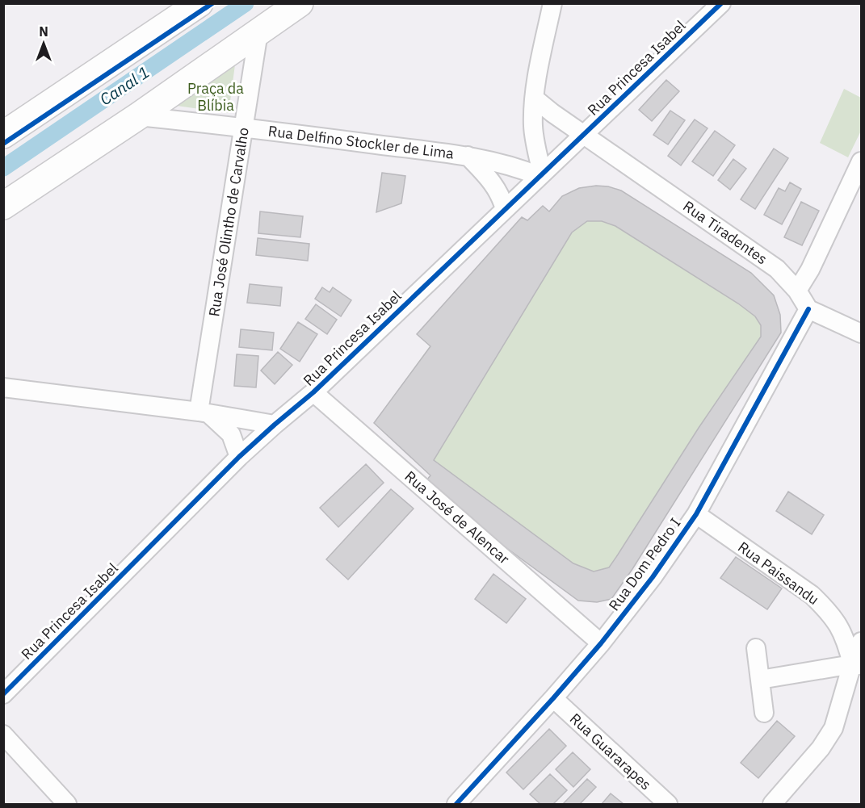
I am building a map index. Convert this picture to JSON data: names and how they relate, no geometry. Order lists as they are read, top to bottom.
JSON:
{
  "streets": {
    "street": [
      "Rua Princesa Isabel",
      "Rua Delfino Stockler de Lima",
      "Rua José Olintho de Carvalho",
      "Rua Tiradentes",
      "Rua José de Alencar",
      "Rua Dom Pedro I",
      "Rua Paissandu",
      "Rua Guararapes"
    ]
  },
  "crossings": [
    ["Rua Princesa Isabel", "Rua Delfino Stockler de Lima"],
    ["Rua Princesa Isabel", "Rua Tiradentes"],
    ["Rua Princesa Isabel", "Rua José de Alencar"],
    ["Rua Delfino Stockler de Lima", "Rua José Olintho de Carvalho"],
    ["Rua Tiradentes", "Rua Dom Pedro I"],
    ["Rua José de Alencar", "Rua Dom Pedro I"],
    ["Rua Dom Pedro I", "Rua Paissandu"],
    ["Rua Dom Pedro I", "Rua Guararapes"]
  ],
  "water": ["Canal 1"],
  "parks": ["Praça da Blíbia"],
  "north": "top"
}
